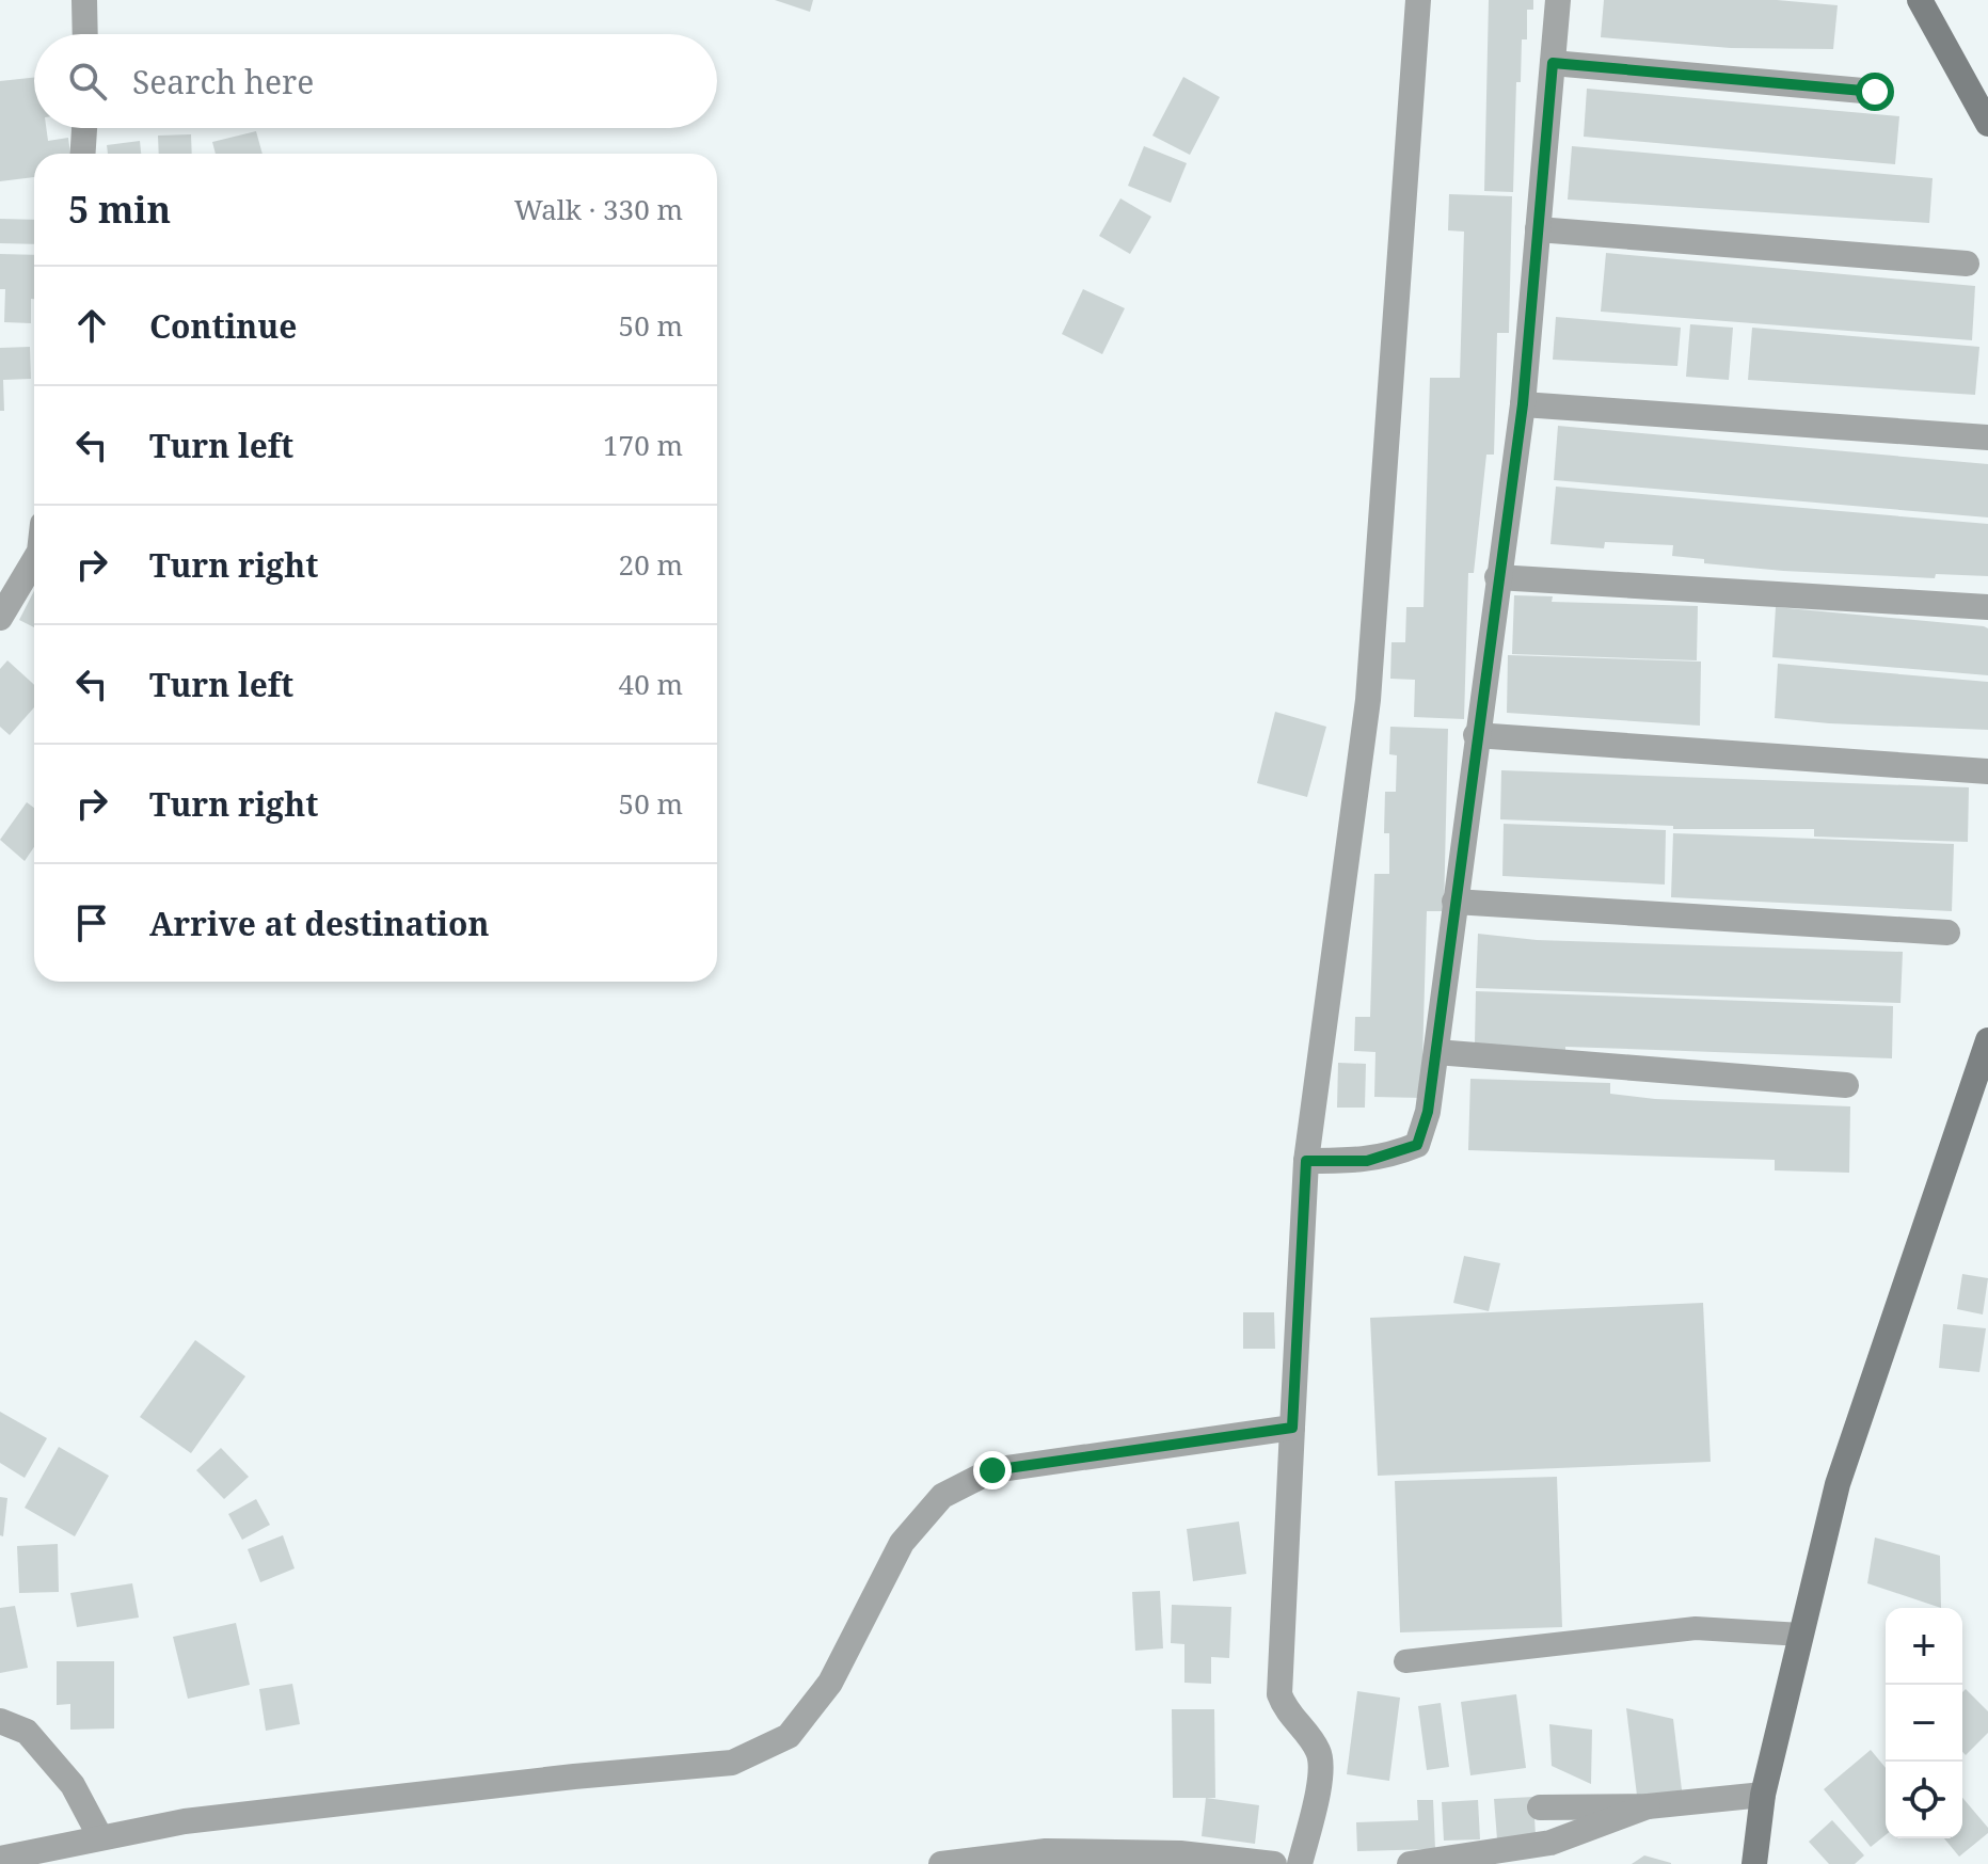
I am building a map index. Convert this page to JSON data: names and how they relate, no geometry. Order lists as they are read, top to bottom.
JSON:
{
  "page": {
    "search": "Search here",
    "heading": ["5 min", "Walk · 330 m"],
    "list": [
      ["Continue", "50 m"],
      ["Turn left", "170 m"],
      ["Turn right", "20 m"],
      ["Turn left", "40 m"],
      ["Turn right", "50 m"],
      "Arrive at destination"
    ],
    "map_buttons": ["+", "−"]
  }
}
